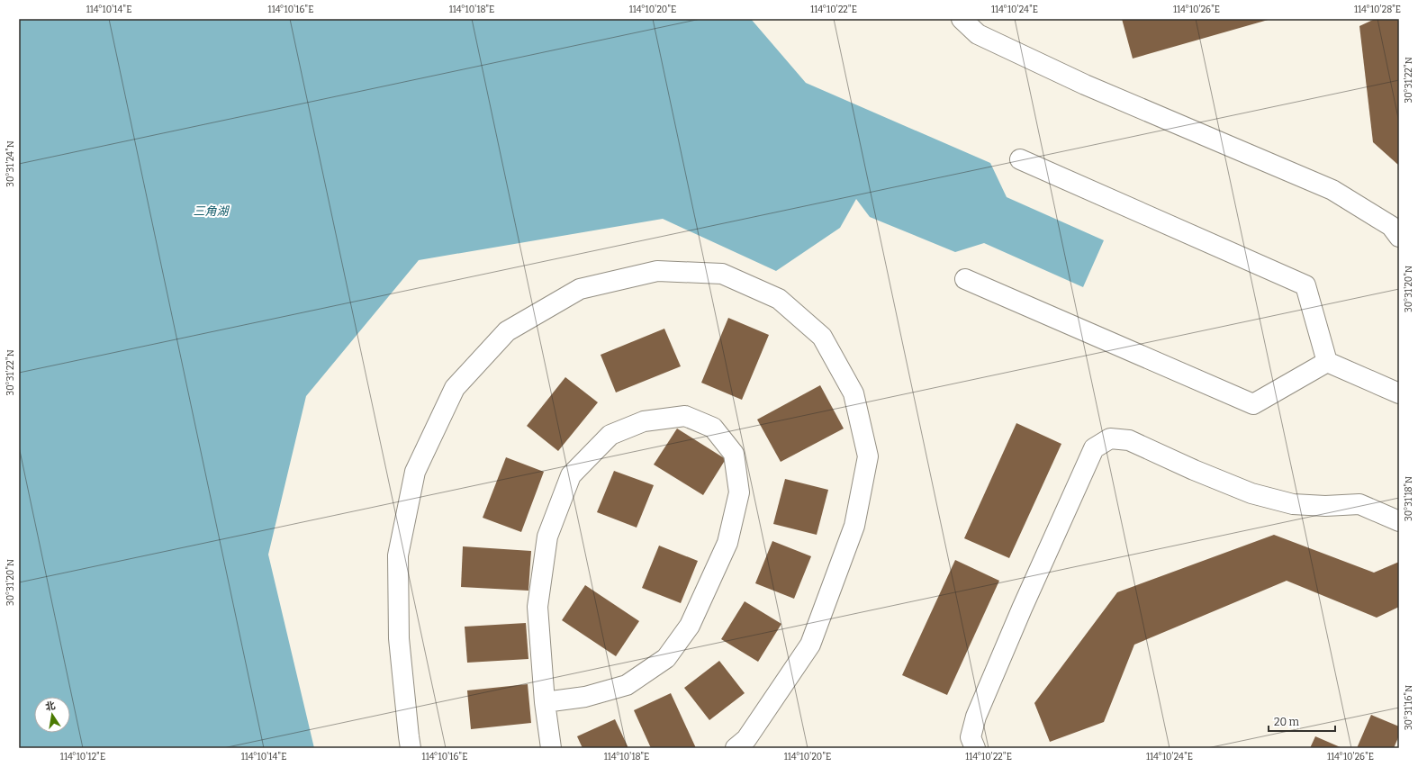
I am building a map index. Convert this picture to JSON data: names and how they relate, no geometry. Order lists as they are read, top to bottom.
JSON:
{
  "water": ["三角湖"],
  "scale_bar": "20 m",
  "north": "top",
  "coordinates": [
    "114°10'14\"E",
    "114°10'16\"E",
    "114°10'18\"E",
    "114°10'20\"E",
    "114°10'22\"E",
    "114°10'24\"E",
    "114°10'26\"E",
    "114°10'28\"E",
    "30°31'22\"N",
    "30°31'24\"N",
    "30°31'20\"N",
    "30°31'18\"N",
    "30°31'16\"N",
    "114°10'12\"E"
  ]
}
